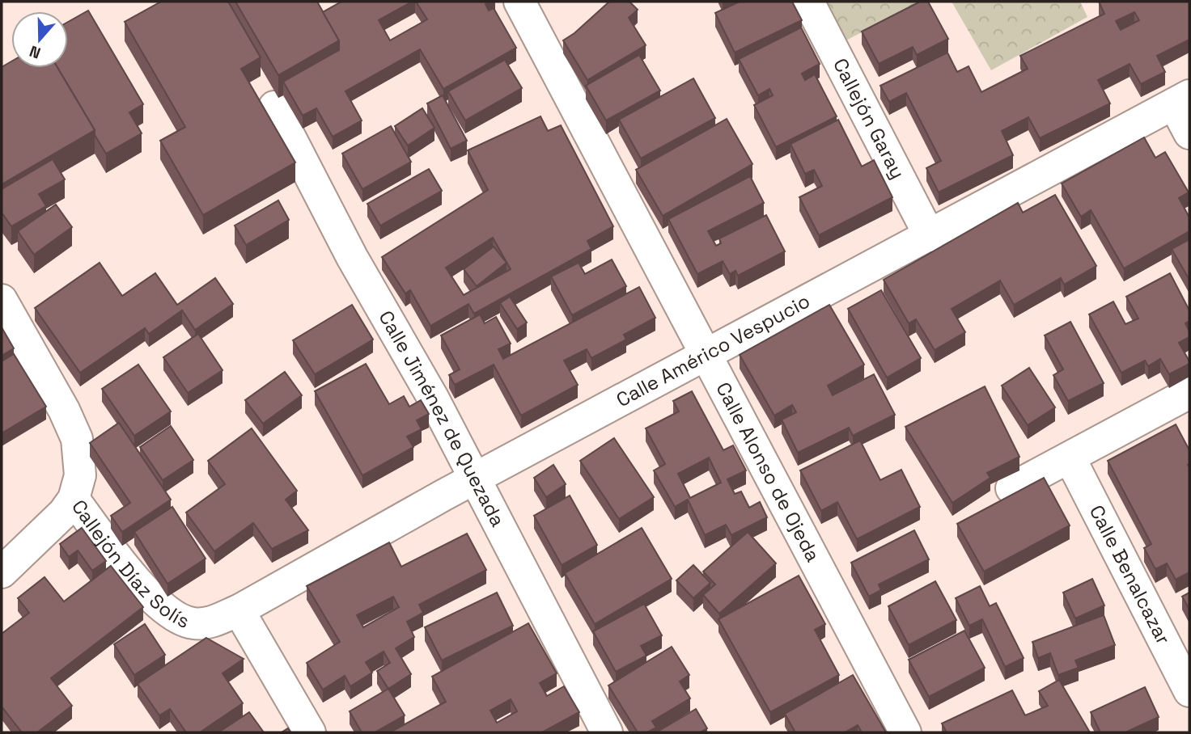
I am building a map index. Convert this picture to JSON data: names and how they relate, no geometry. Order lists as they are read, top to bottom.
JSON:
{
  "streets": {
    "street": [
      "Callejón Garay",
      "Calle Américo Vespucio",
      "Calle Jiménez de Quezada",
      "Calle Alonso de Ojeda",
      "Callejón Díaz Solís",
      "Calle Benalcazar"
    ]
  },
  "crossings": [
    ["Callejón Garay", "Calle Américo Vespucio"],
    ["Calle Américo Vespucio", "Calle Jiménez de Quezada"],
    ["Calle Américo Vespucio", "Calle Alonso de Ojeda"],
    ["Calle Américo Vespucio", "Callejón Díaz Solís"]
  ],
  "north": "bottom"
}
